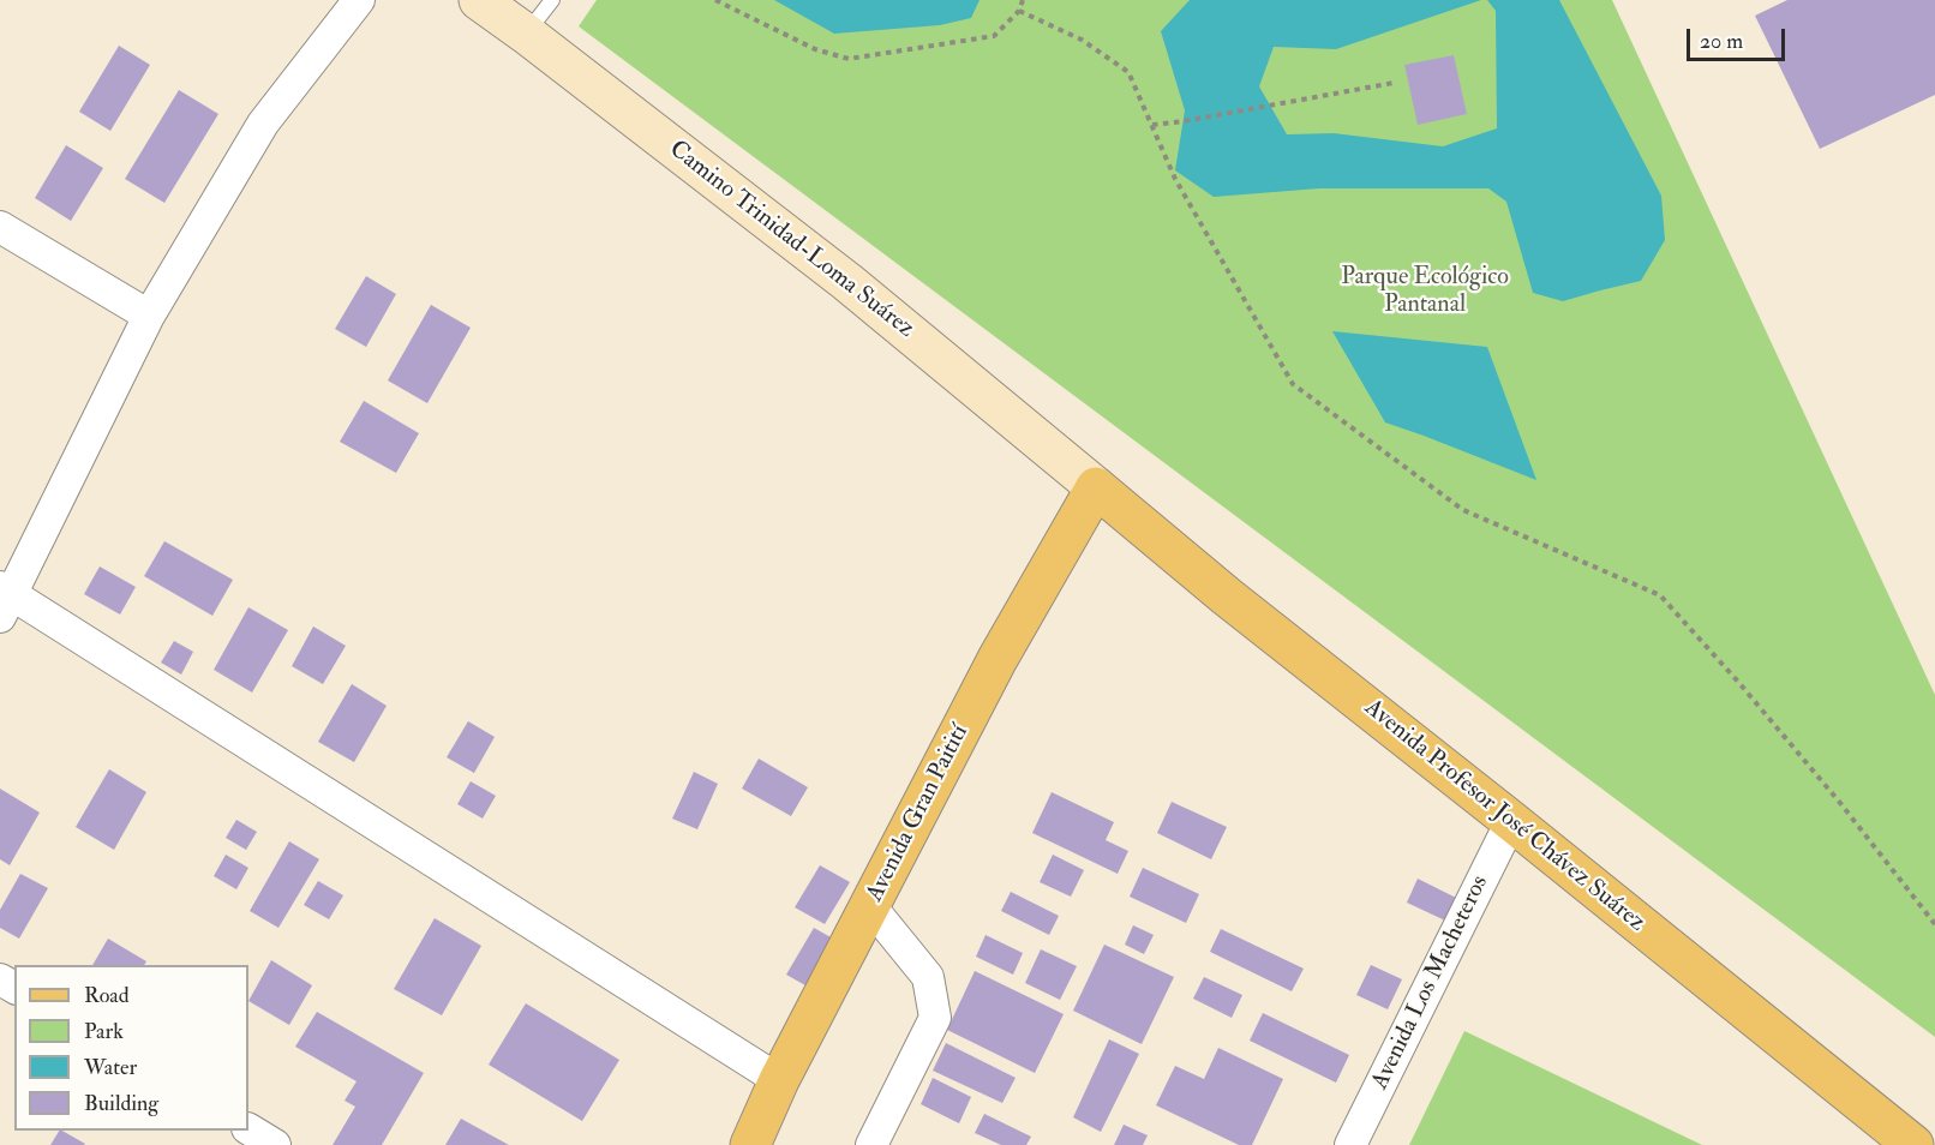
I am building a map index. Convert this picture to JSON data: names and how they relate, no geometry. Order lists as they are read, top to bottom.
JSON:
{
  "streets": {
    "main road": ["Avenida Gran Paitití", "Avenida Profesor José Chávez Suárez"],
    "street": ["Camino Trinidad-Loma Suárez", "Avenida Los Macheteros"]
  },
  "crossings": [
    ["Camino Trinidad-Loma Suárez", "Avenida Gran Paitití"],
    ["Camino Trinidad-Loma Suárez", "Avenida Profesor José Chávez Suárez"],
    ["Avenida Gran Paitití", "Avenida Profesor José Chávez Suárez"],
    ["Avenida Profesor José Chávez Suárez", "Avenida Los Macheteros"]
  ],
  "parks": ["Parque Ecológico Pantanal"],
  "legend": [
    "Road",
    "Park",
    "Water",
    "Building"
  ],
  "scale_bar": "20 m"
}
